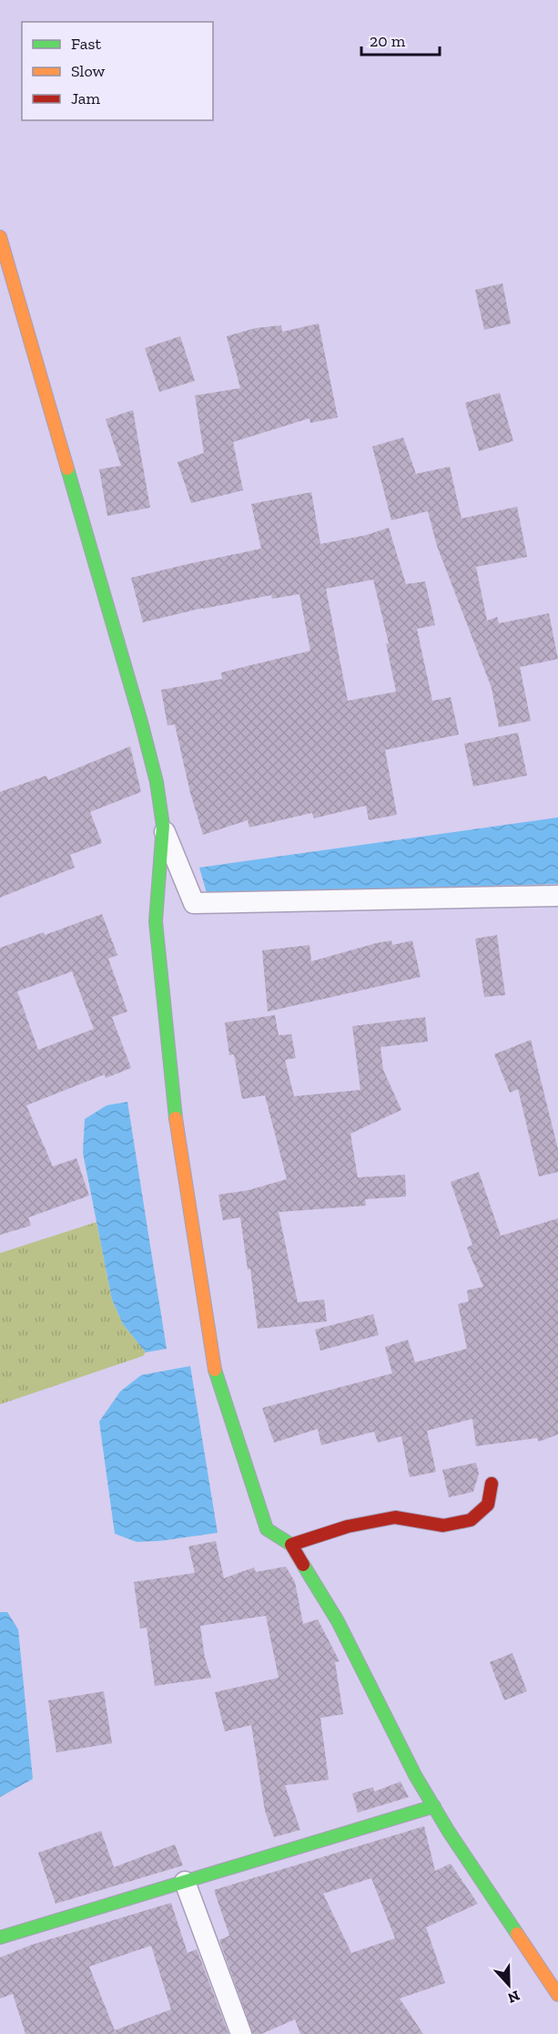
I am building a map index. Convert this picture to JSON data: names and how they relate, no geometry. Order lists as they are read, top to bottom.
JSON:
{
  "legend": ["Fast", "Slow", "Jam"],
  "scale_bar": "20 m",
  "north": "bottom"
}
